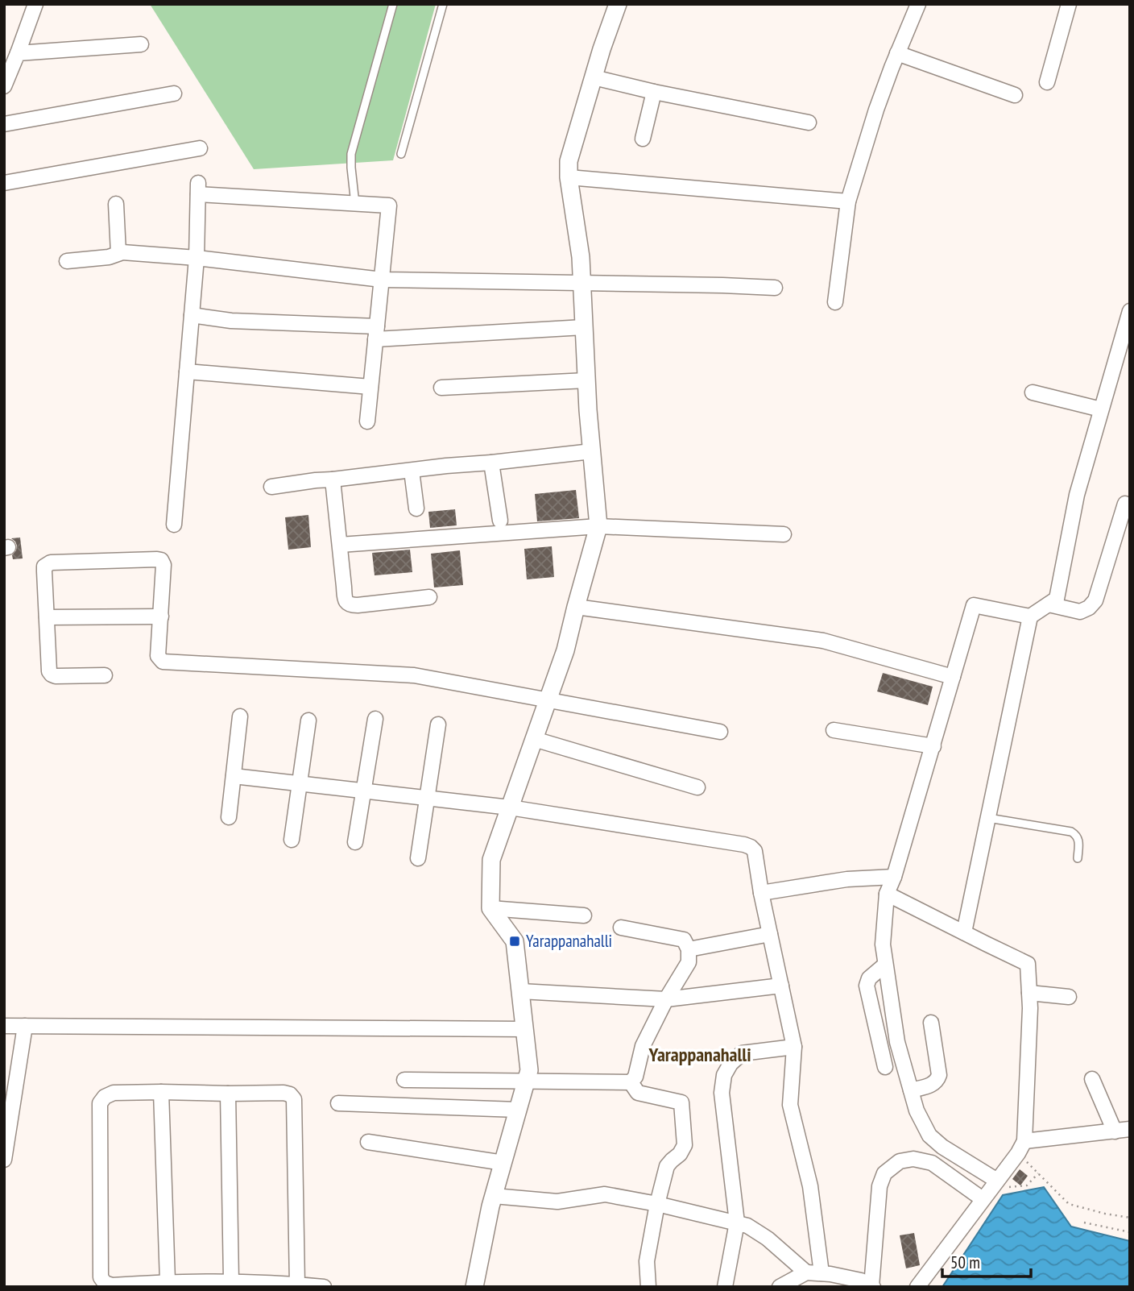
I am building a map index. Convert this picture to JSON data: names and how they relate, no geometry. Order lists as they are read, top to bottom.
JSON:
{
  "districts": ["Yarappanahalli"],
  "places": {
    "transit": ["Yarappanahalli"]
  },
  "scale_bar": "50 m"
}
